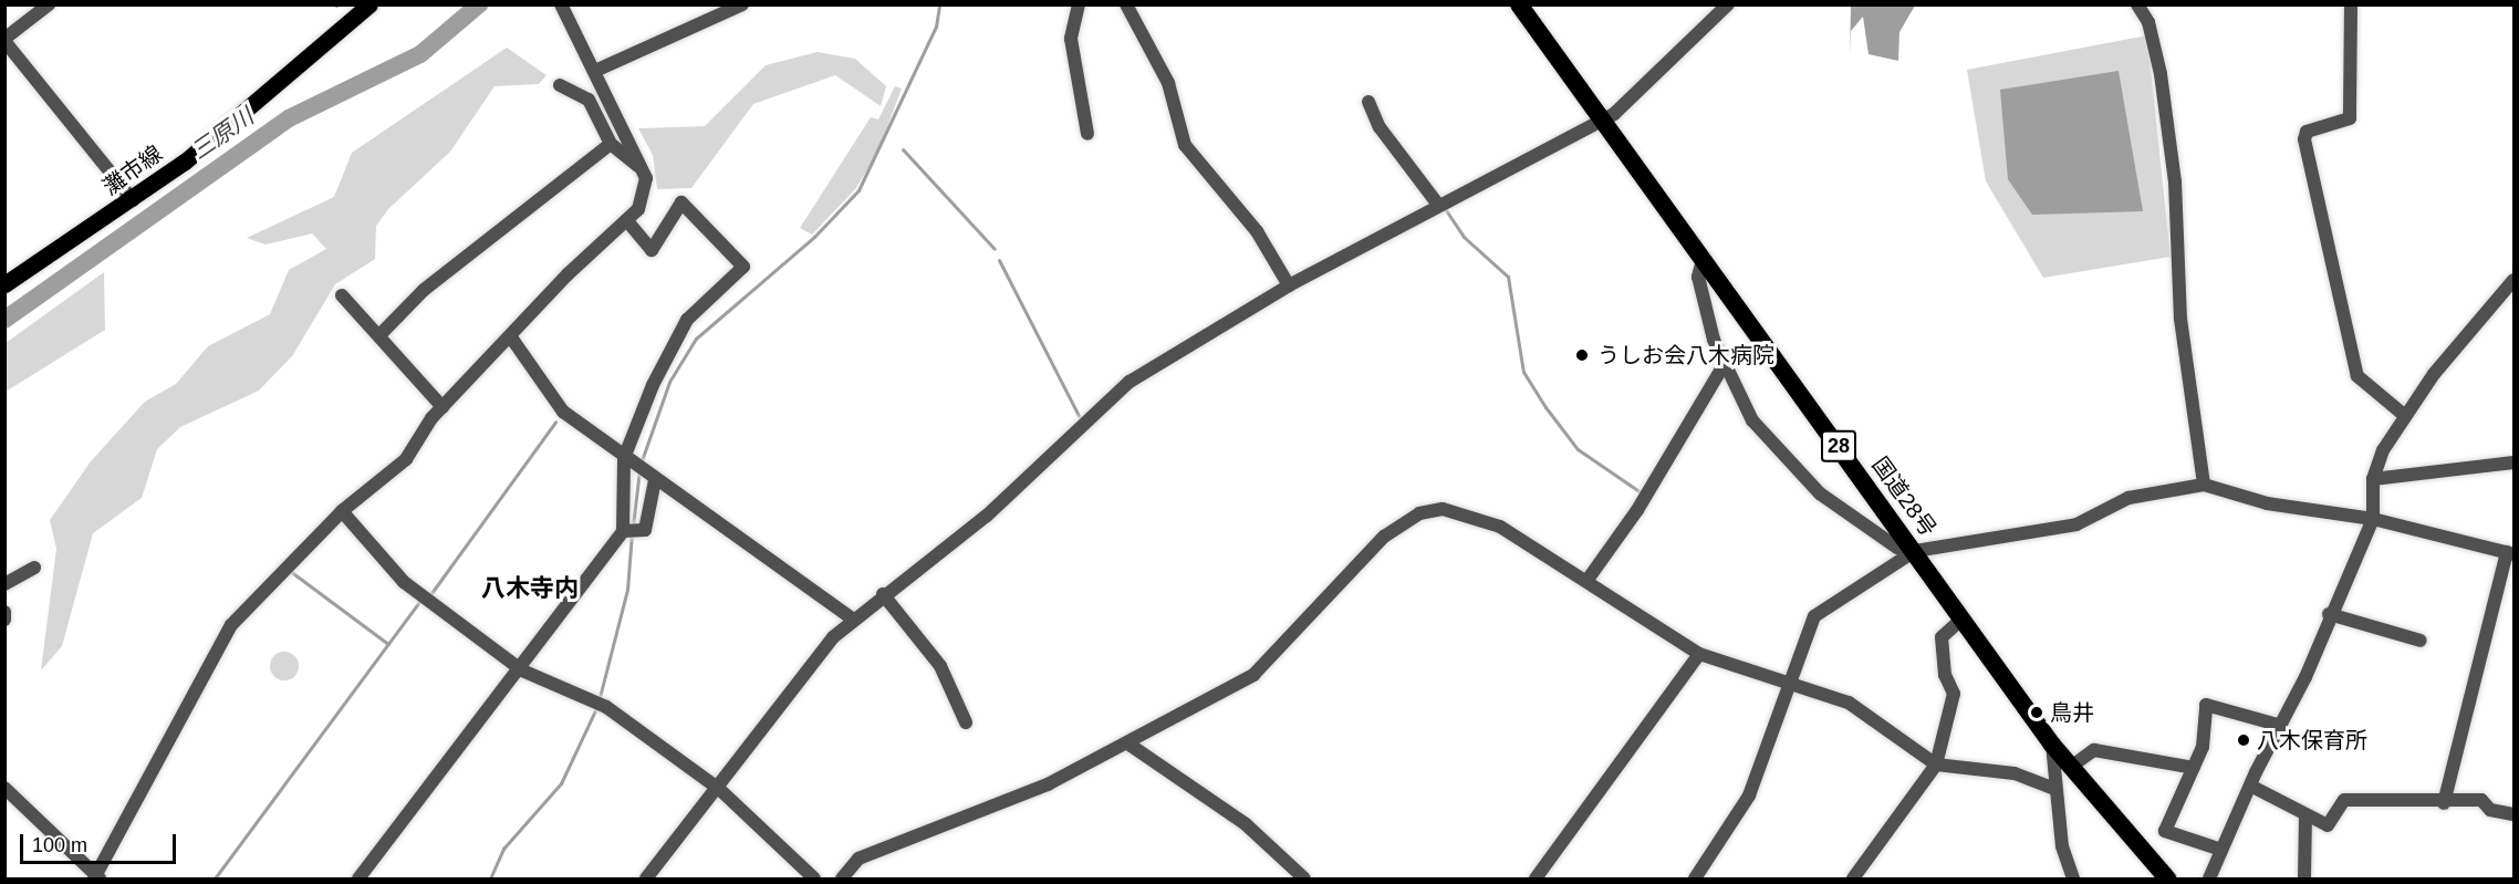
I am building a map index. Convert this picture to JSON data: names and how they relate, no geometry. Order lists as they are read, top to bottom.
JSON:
{
  "streets": {
    "highway": ["28", "国道28号"],
    "main road": ["灘市線"]
  },
  "districts": ["八木寺内"],
  "water": ["三原川"],
  "places": ["うしお会八木病院", "鳥井", "八木保育所"],
  "scale_bar": "100 m"
}
